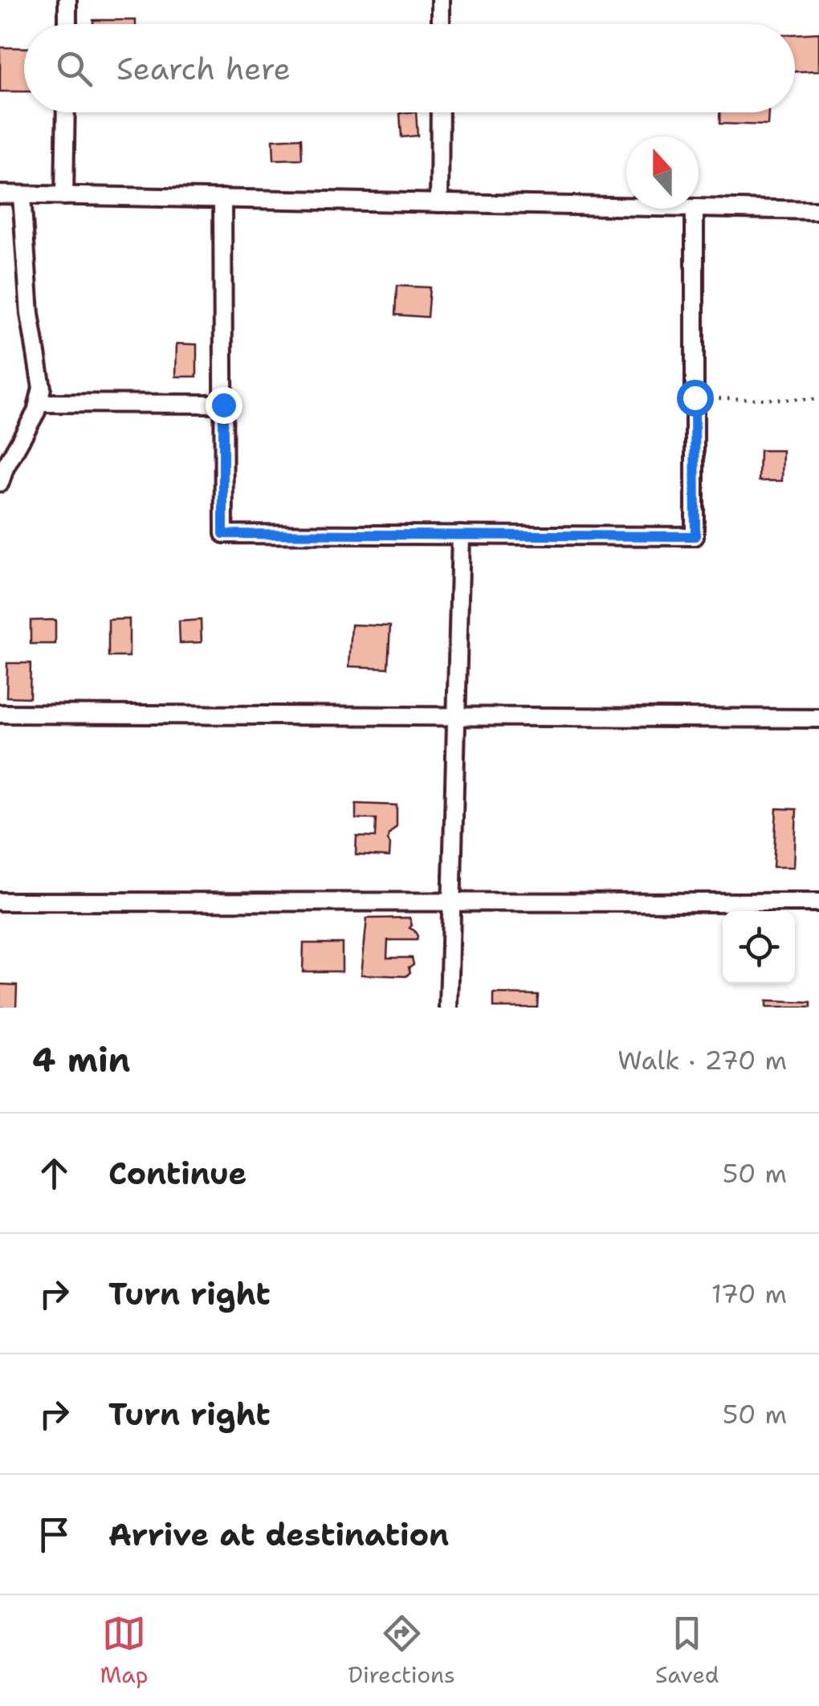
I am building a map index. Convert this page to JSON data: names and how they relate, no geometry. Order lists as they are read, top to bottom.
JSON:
{
  "north": "top",
  "page": {
    "search": "Search here",
    "heading": ["4 min", "Walk · 270 m"],
    "list": [
      ["Continue", "50 m"],
      ["Turn right", "170 m"],
      ["Turn right", "50 m"],
      "Arrive at destination"
    ],
    "nav": ["Map", "Directions", "Saved"]
  }
}
